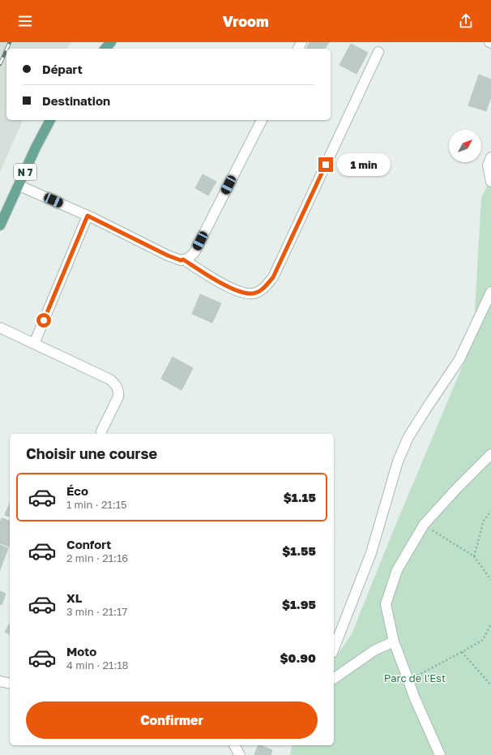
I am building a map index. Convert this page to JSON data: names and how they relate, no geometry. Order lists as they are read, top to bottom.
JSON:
{
  "streets": {
    "main road": ["N 7"]
  },
  "parks": ["Parc de l'Est"],
  "north": "top right",
  "page": {
    "header": "Vroom",
    "banner": ["Départ", "Destination"],
    "bubble": "1 min",
    "heading": "Choisir une course",
    "list": [
      {
        "name": "Éco",
        "note": "1 min · 21:15",
        "value": "$1.15"
      },
      {
        "name": "Confort",
        "note": "2 min · 21:16",
        "value": "$1.55"
      },
      {
        "name": "XL",
        "note": "3 min · 21:17",
        "value": "$1.95"
      },
      {
        "name": "Moto",
        "note": "4 min · 21:18",
        "value": "$0.90"
      }
    ],
    "buttons": "Confirmer"
  }
}
